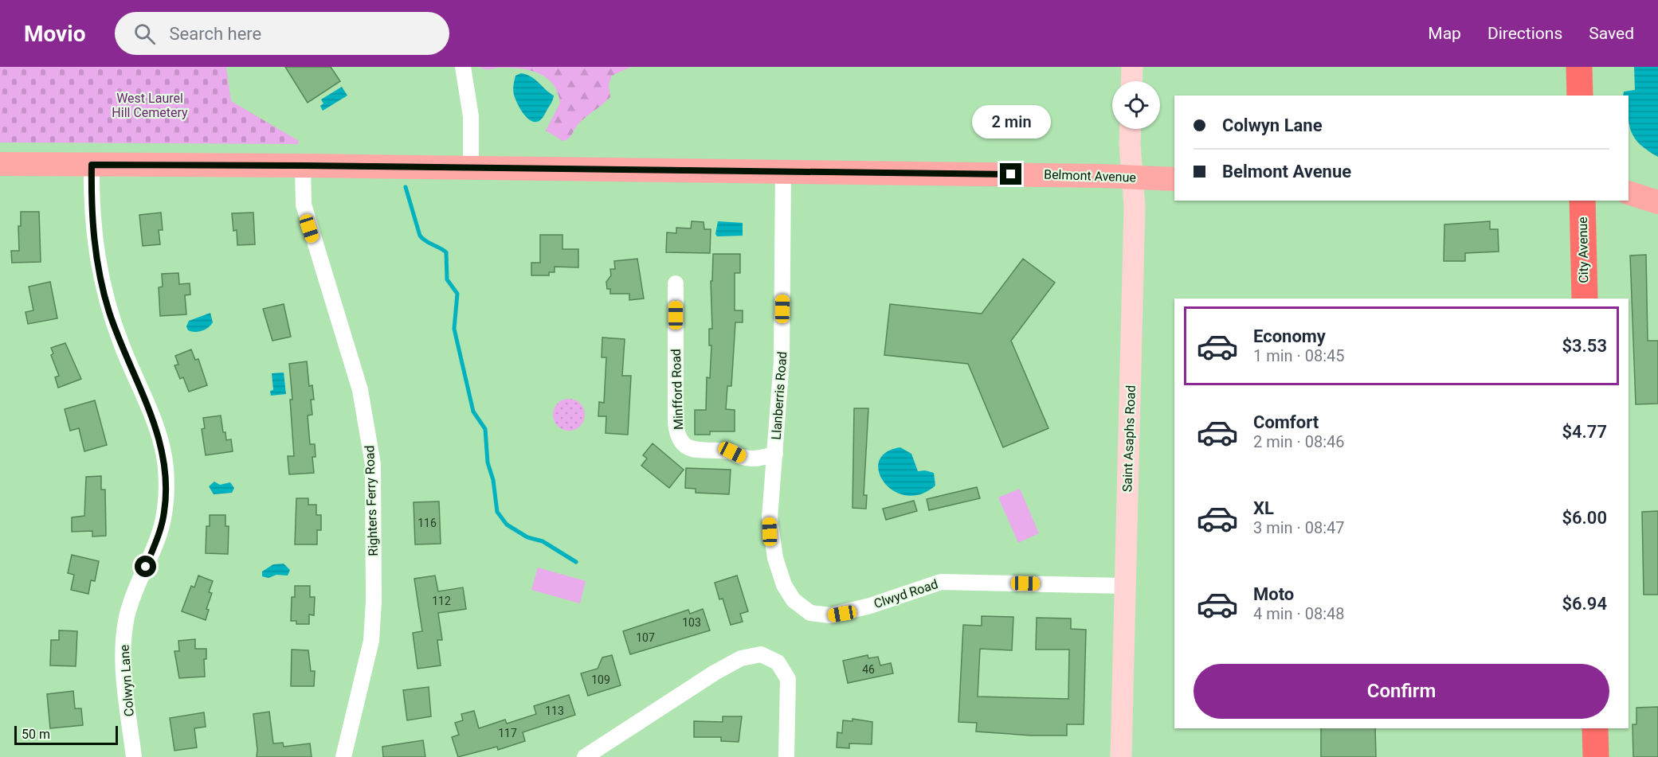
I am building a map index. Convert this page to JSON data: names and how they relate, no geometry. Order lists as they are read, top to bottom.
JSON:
{
  "streets": {
    "highway": ["City Avenue"],
    "main road": ["Belmont Avenue"],
    "street": [
      "Minfford Road",
      "Llanberris Road",
      "Saint Asaphs Road",
      "Righters Ferry Road",
      "Clwyd Road",
      "Colwyn Lane"
    ]
  },
  "crossings": [
    ["Belmont Avenue", "Llanberris Road"],
    ["Belmont Avenue", "Saint Asaphs Road"],
    ["Belmont Avenue", "Righters Ferry Road"],
    ["Belmont Avenue", "Colwyn Lane"],
    ["Minfford Road", "Llanberris Road"],
    ["Llanberris Road", "Clwyd Road"],
    ["Saint Asaphs Road", "Clwyd Road"]
  ],
  "parks": ["West Laurel Hill Cemetery"],
  "house_numbers": [
    "116",
    "112",
    "103",
    "107",
    "46",
    "109",
    "113",
    "117"
  ],
  "scale_bar": "50 m",
  "page": {
    "header": "Movio",
    "search": "Search here",
    "nav": ["Map", "Directions", "Saved"],
    "banner": ["Colwyn Lane", "Belmont Avenue"],
    "bubble": "2 min",
    "list": [
      {
        "name": "Economy",
        "note": "1 min · 08:45",
        "value": "$3.53"
      },
      {
        "name": "Comfort",
        "note": "2 min · 08:46",
        "value": "$4.77"
      },
      {
        "name": "XL",
        "note": "3 min · 08:47",
        "value": "$6.00"
      },
      {
        "name": "Moto",
        "note": "4 min · 08:48",
        "value": "$6.94"
      }
    ],
    "buttons": "Confirm",
    "scale": "50 m"
  }
}
